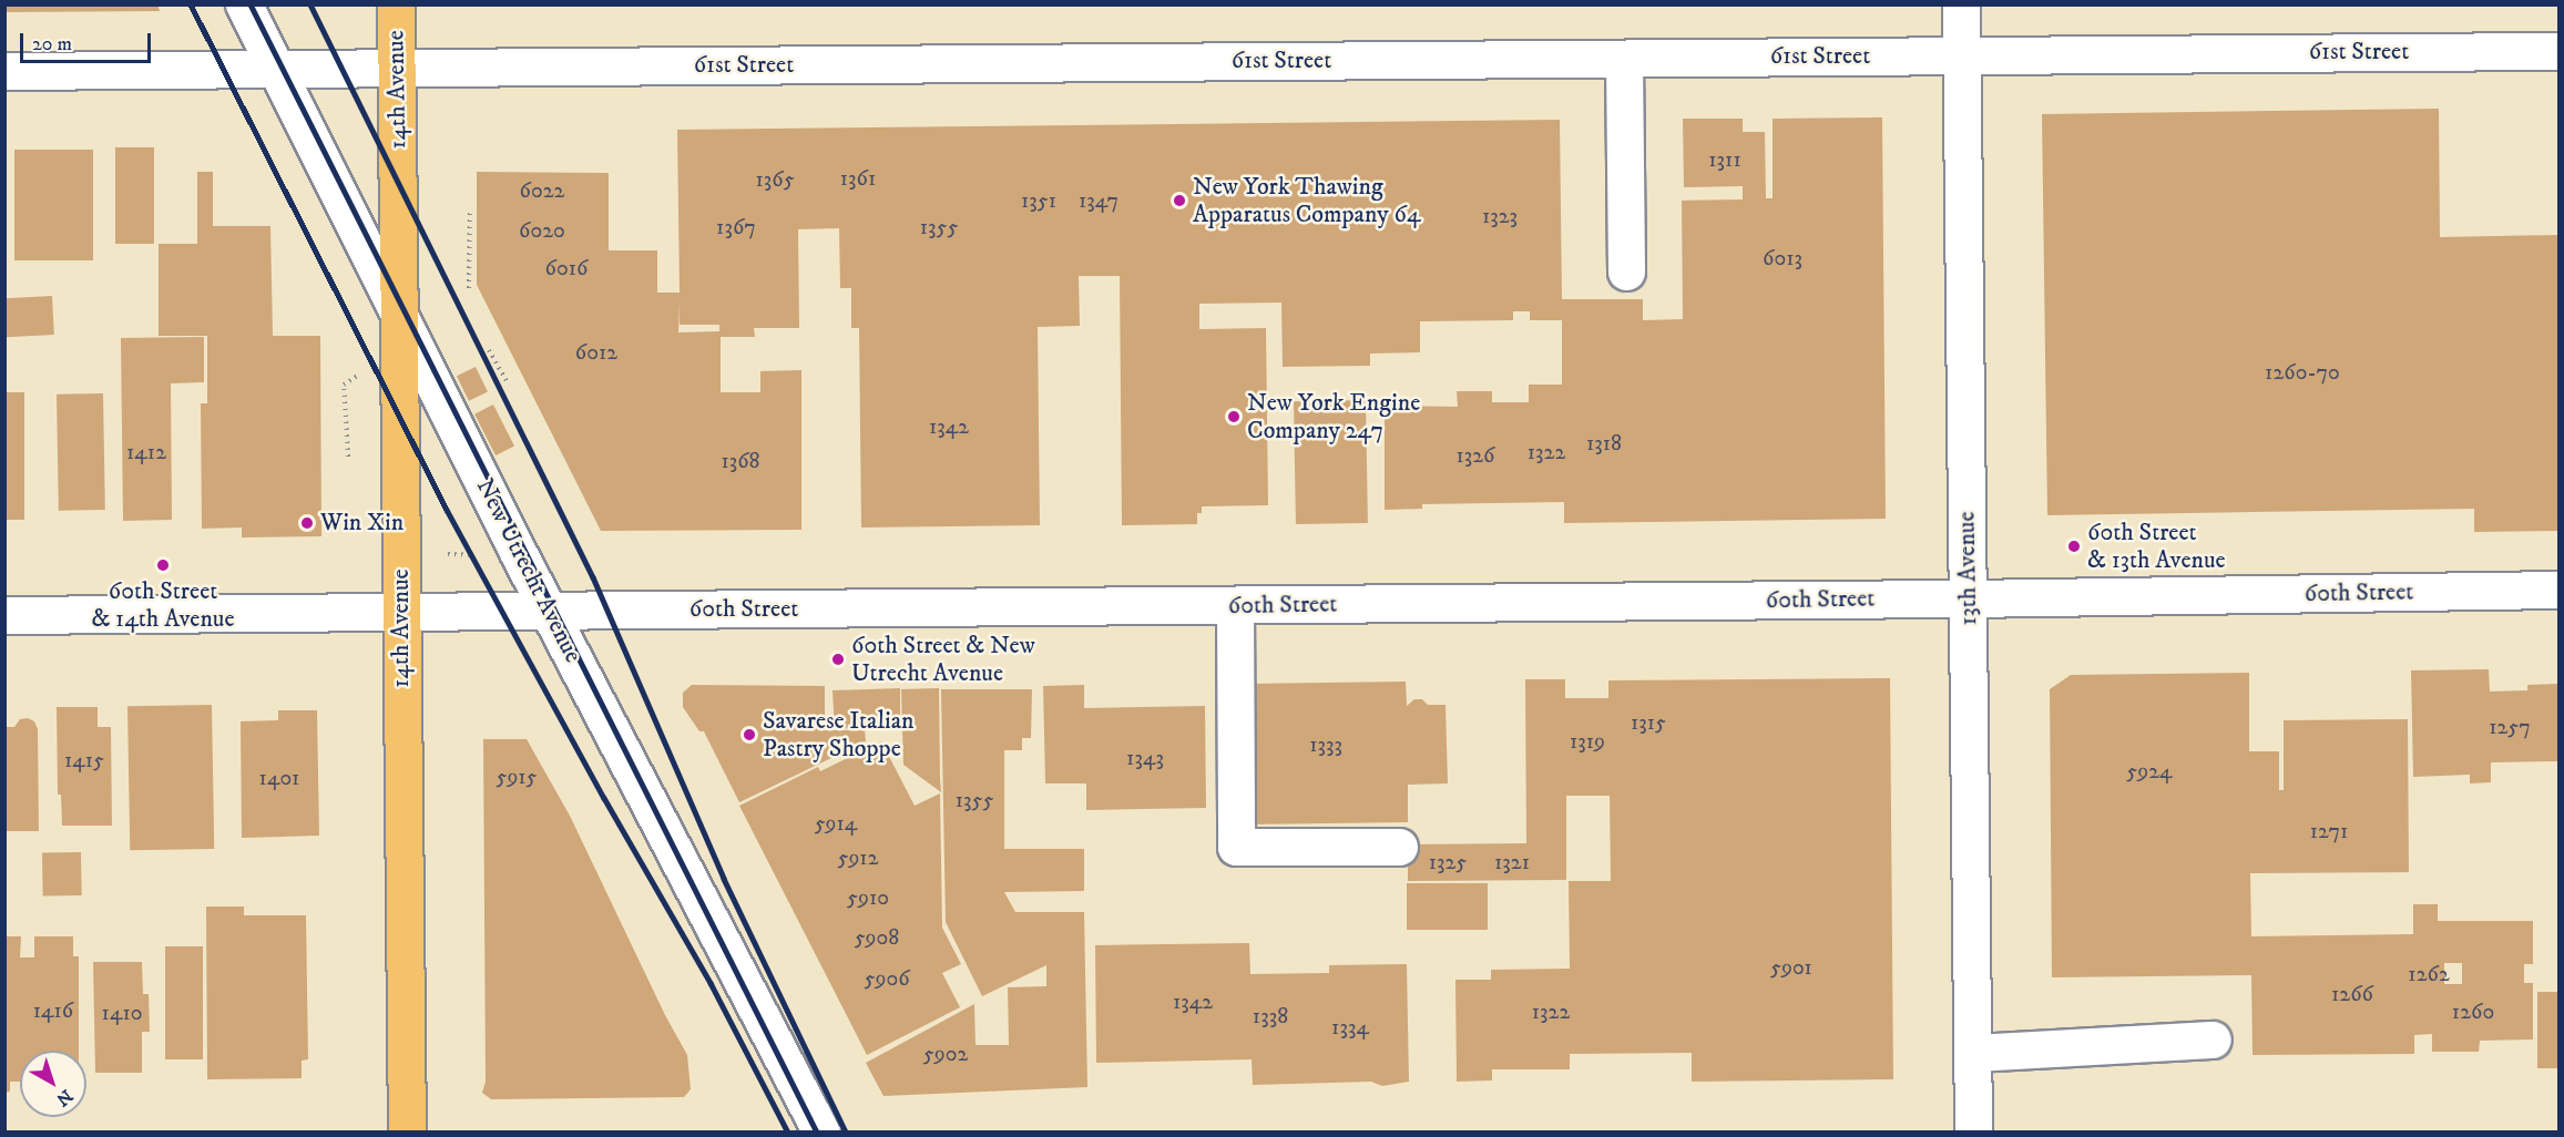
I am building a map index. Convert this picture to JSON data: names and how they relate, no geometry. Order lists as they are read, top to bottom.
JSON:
{
  "streets": {
    "main road": ["14th Avenue"],
    "street": [
      "61st Street",
      "13th Avenue",
      "New Utrecht Avenue",
      "60th Street"
    ]
  },
  "crossings": [
    ["61st Street", "14th Avenue"],
    ["61st Street", "13th Avenue"],
    ["61st Street", "New Utrecht Avenue"],
    ["14th Avenue", "New Utrecht Avenue"],
    ["14th Avenue", "60th Street"],
    ["13th Avenue", "60th Street"],
    ["New Utrecht Avenue", "60th Street"]
  ],
  "places": [
    "New York Thawing Apparatus Company 64",
    "New York Engine Company 247",
    "Win Xin",
    "60th Street & 13th Avenue",
    "60th Street & 14th Avenue",
    "60th Street & New Utrecht Avenue",
    "Savarese Italian Pastry Shoppe"
  ],
  "house_numbers": [
    "1311",
    "1361",
    "1365",
    "6022",
    "1351",
    "1347",
    "1323",
    "1367",
    "1355",
    "6020",
    "6013",
    "6016",
    "6012",
    "1260-70",
    "1342",
    "1318",
    "1412",
    "1322",
    "1326",
    "1368",
    "1315",
    "1257",
    "1319",
    "1333",
    "1343",
    "1415",
    "5924",
    "5915",
    "1401",
    "1355",
    "5914",
    "1271",
    "5912",
    "1325",
    "1321",
    "5910",
    "5908",
    "5901",
    "1262",
    "5906",
    "1266",
    "1342",
    "1416",
    "1322",
    "1260",
    "1410",
    "1338",
    "1334",
    "5902"
  ],
  "scale_bar": "20 m",
  "north": "bottom right"
}
